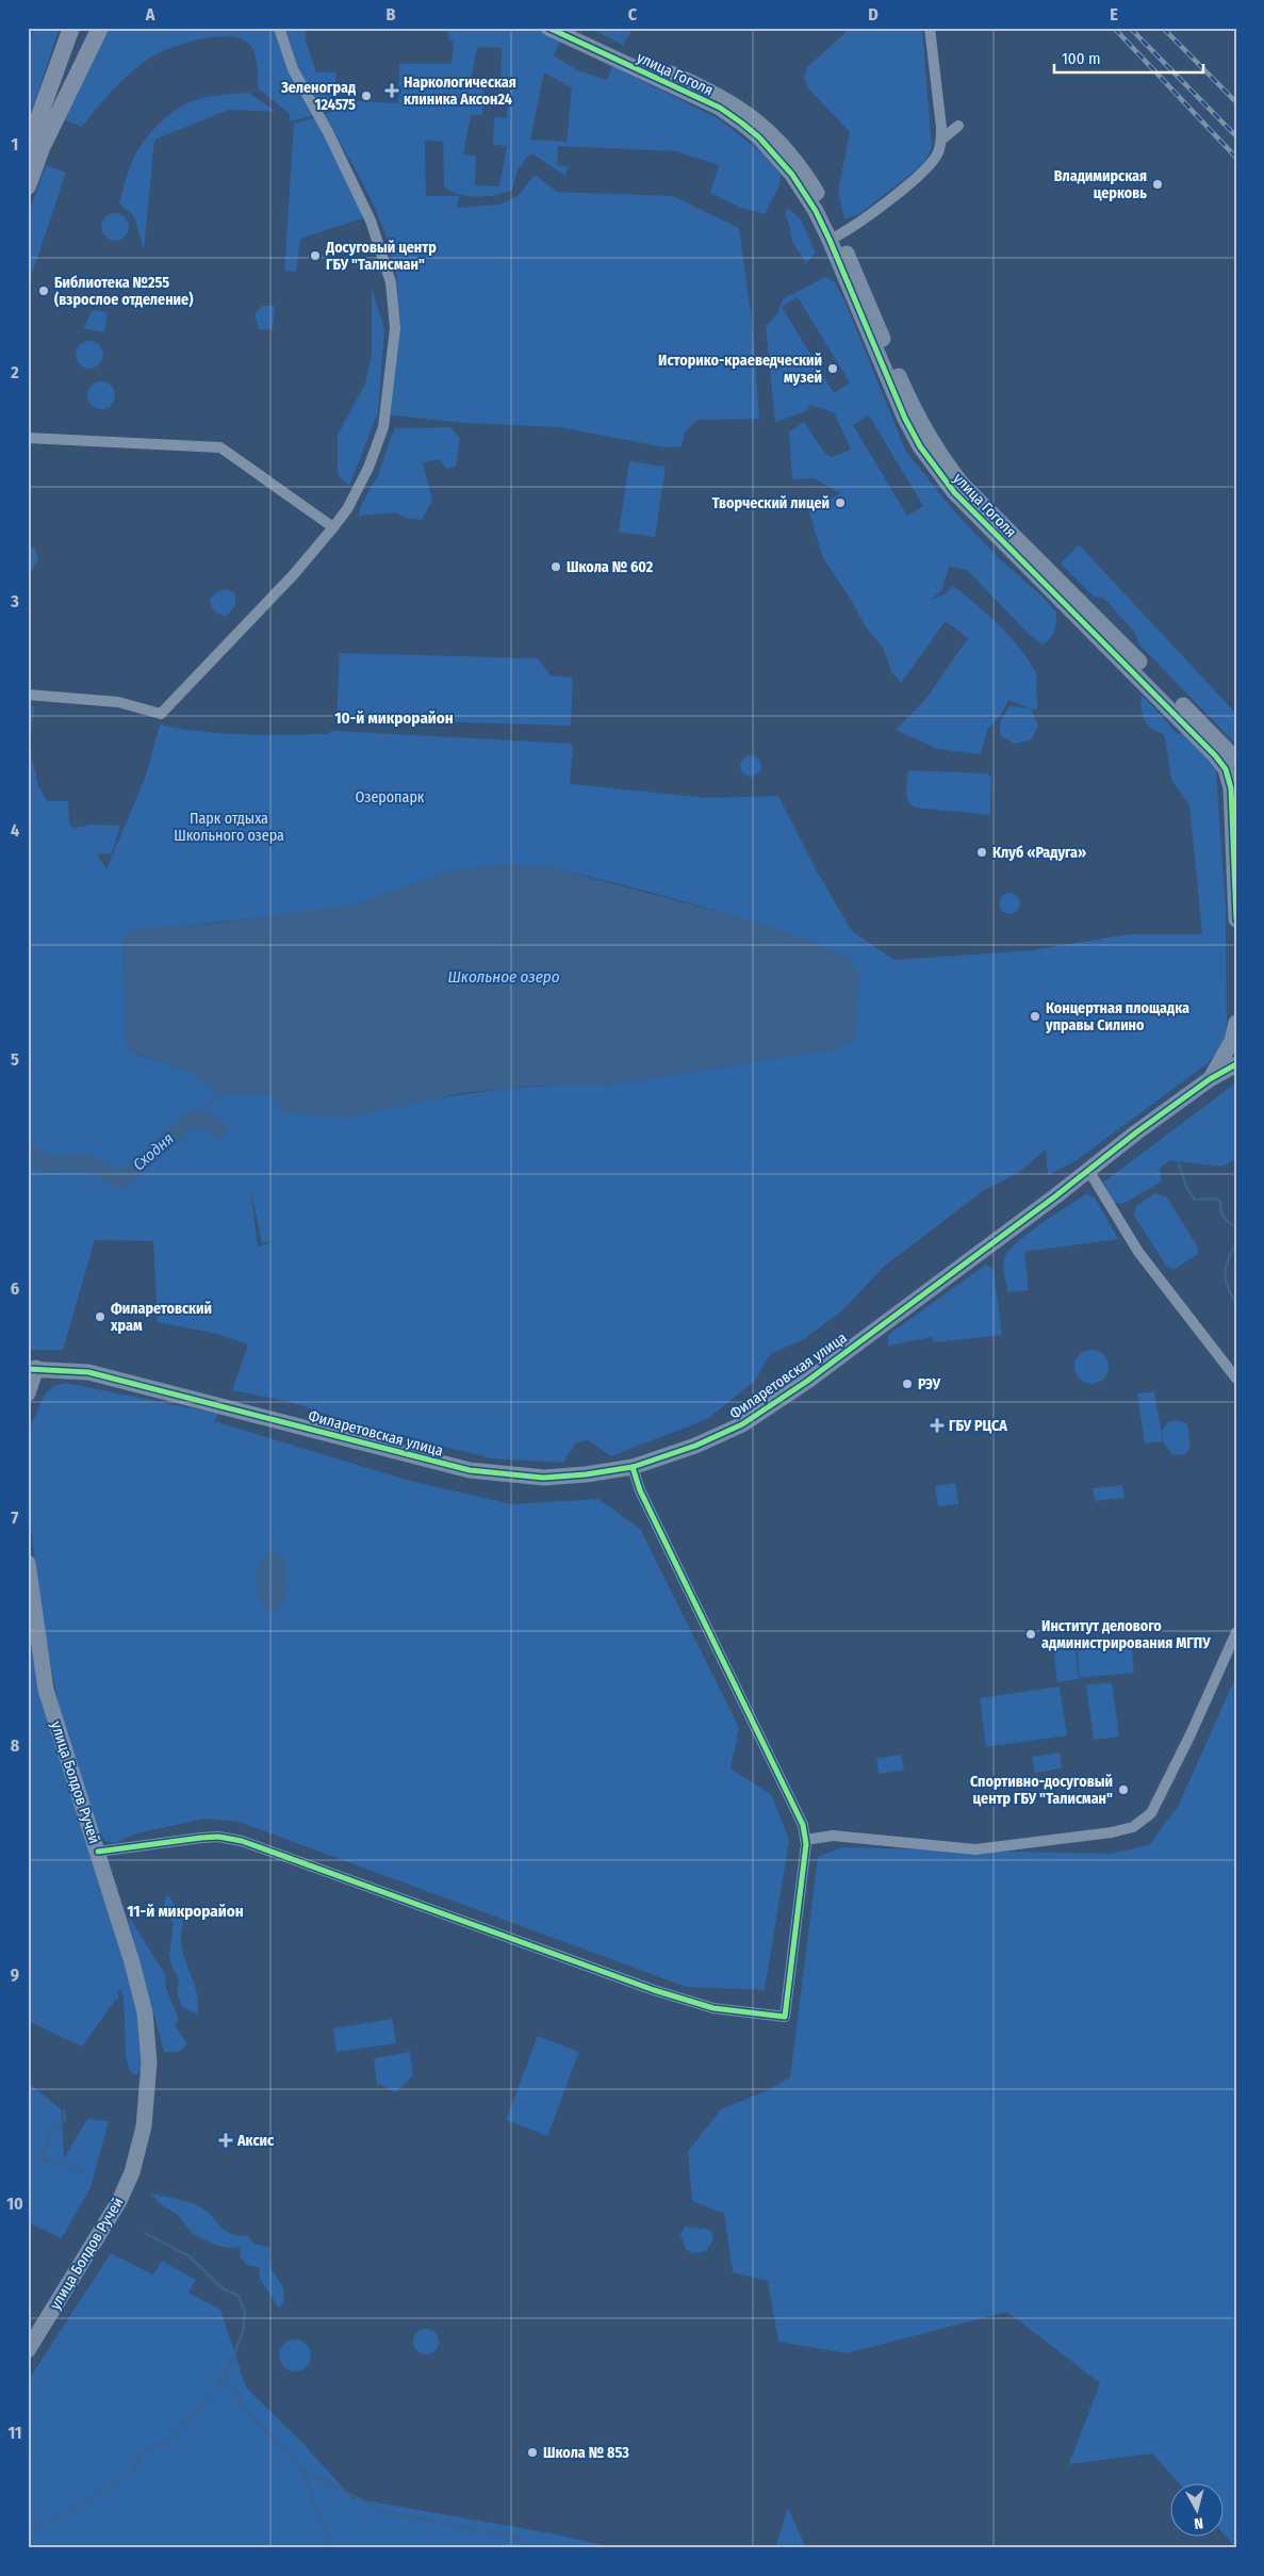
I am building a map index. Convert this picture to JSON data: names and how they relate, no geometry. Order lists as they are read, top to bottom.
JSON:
{
  "streets": {
    "street": ["улица Гоголя", "Филаретовская улица", "улица Болдов Ручей"]
  },
  "districts": ["10-й микрорайон", "11-й микрорайон"],
  "water": ["Школьное озеро", "Сходня"],
  "parks": ["Озеропарк", "Парк отдыха Школьного озера"],
  "places": {
    "health": ["Наркологическая клиника Аксон24", "ГБУ РЦСА", "Аксис"],
    "other": [
      "Зеленоград 124575",
      "Владимирская церковь",
      "Досуговый центр ГБУ \"Талисман\"",
      "Библиотека №255 (взрослое отделение)",
      "Историко-краеведческий музей",
      "Творческий лицей",
      "Школа № 602",
      "Клуб «Радуга»",
      "Концертная площадка управы Силино",
      "Филаретовский храм",
      "РЭУ",
      "Институт делового администрирования МГПУ",
      "Спортивно-досуговый центр ГБУ \"Талисман\"",
      "Школа № 853"
    ]
  },
  "scale_bar": "100 m",
  "north": "bottom",
  "grid": {
    "columns": [
      "A",
      "B",
      "C",
      "D",
      "E"
    ],
    "rows": [
      "1",
      "2",
      "3",
      "4",
      "5",
      "6",
      "7",
      "8",
      "9",
      "10",
      "11"
    ]
  }
}
